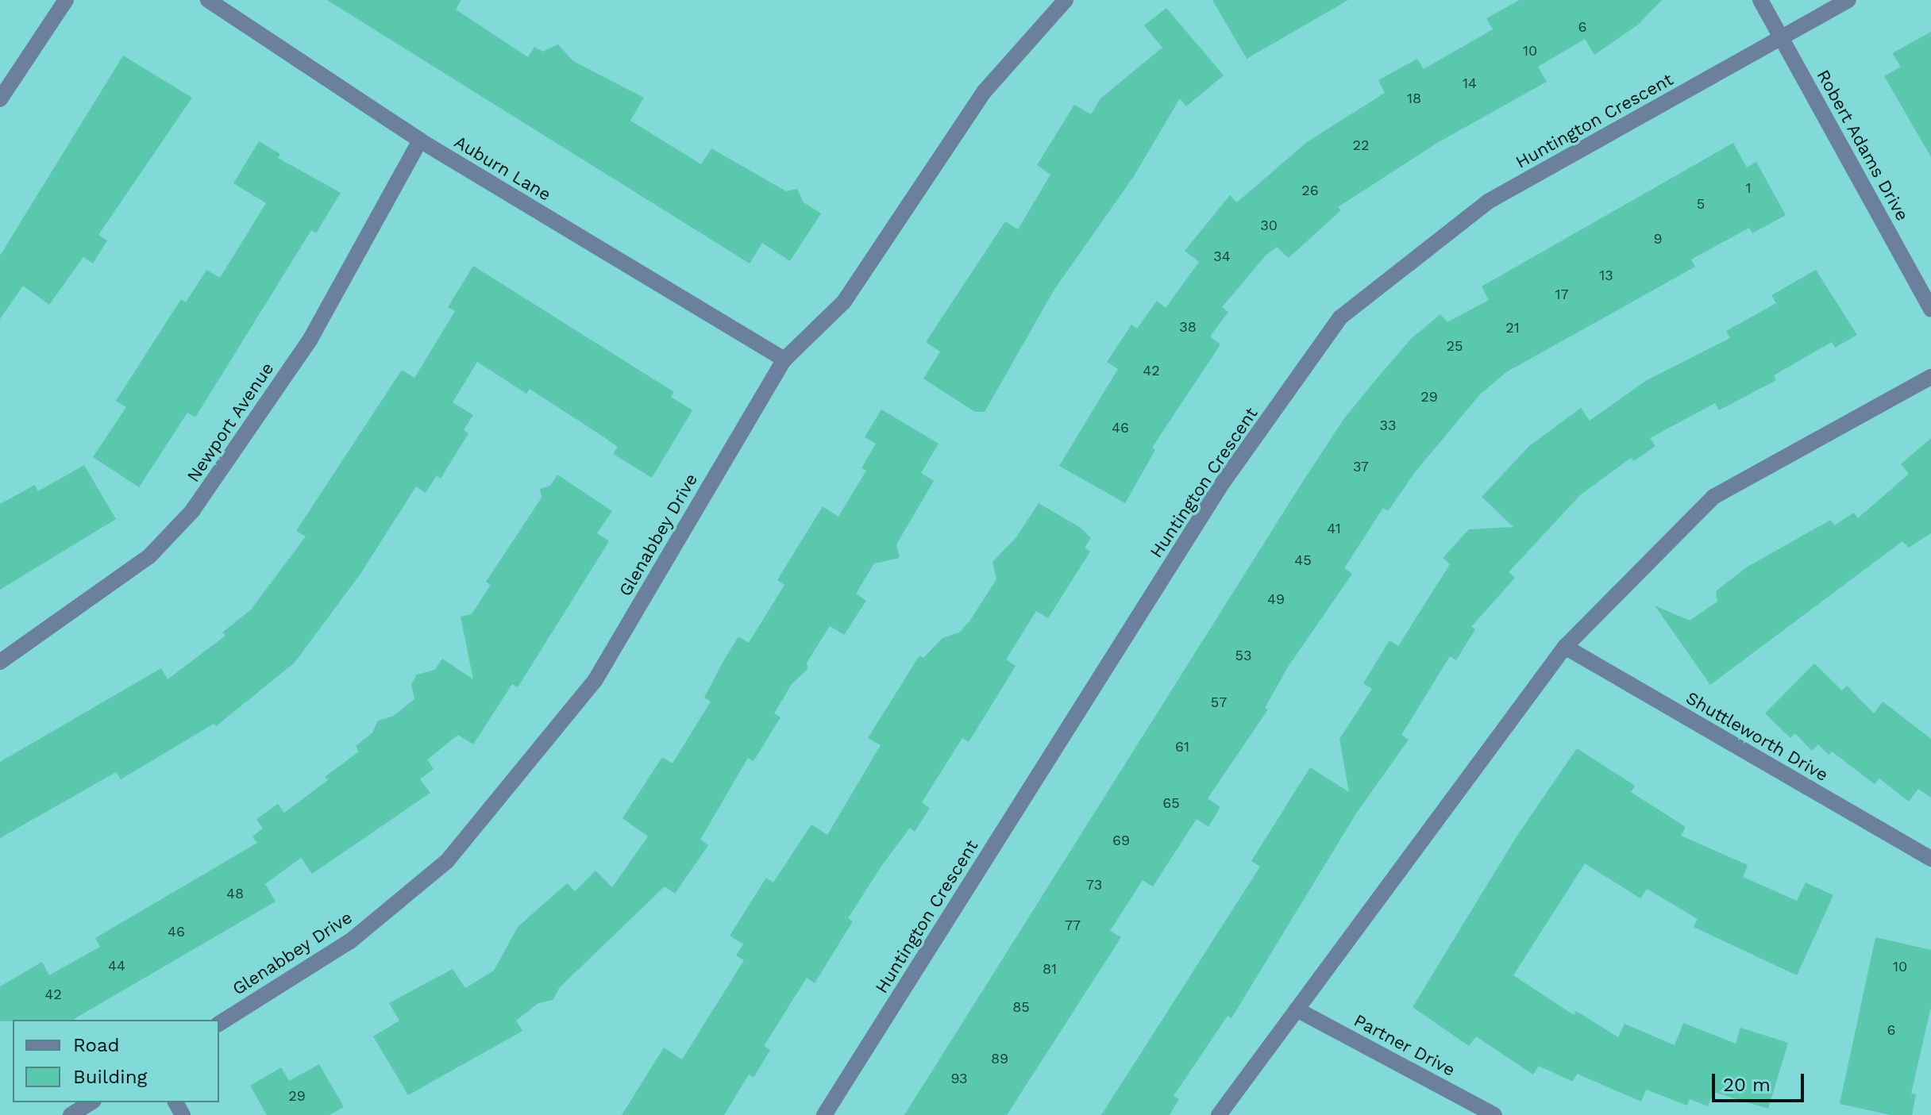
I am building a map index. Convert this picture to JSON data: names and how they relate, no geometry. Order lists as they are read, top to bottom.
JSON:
{
  "streets": {
    "street": [
      "Huntington Crescent",
      "Robert Adams Drive",
      "Auburn Lane",
      "Newport Avenue",
      "Glenabbey Drive",
      "Shuttleworth Drive",
      "Partner Drive"
    ]
  },
  "crossings": [
    ["Huntington Crescent", "Robert Adams Drive"],
    ["Auburn Lane", "Newport Avenue"],
    ["Auburn Lane", "Glenabbey Drive"]
  ],
  "house_numbers": [
    "6",
    "10",
    "14",
    "18",
    "22",
    "1",
    "26",
    "5",
    "30",
    "9",
    "34",
    "13",
    "17",
    "38",
    "21",
    "25",
    "42",
    "29",
    "33",
    "46",
    "37",
    "41",
    "45",
    "49",
    "53",
    "57",
    "61",
    "65",
    "69",
    "73",
    "48",
    "77",
    "46",
    "44",
    "10",
    "81",
    "42",
    "85",
    "6",
    "89",
    "93",
    "29"
  ],
  "legend": ["Road", "Building"],
  "scale_bar": "20 m"
}
